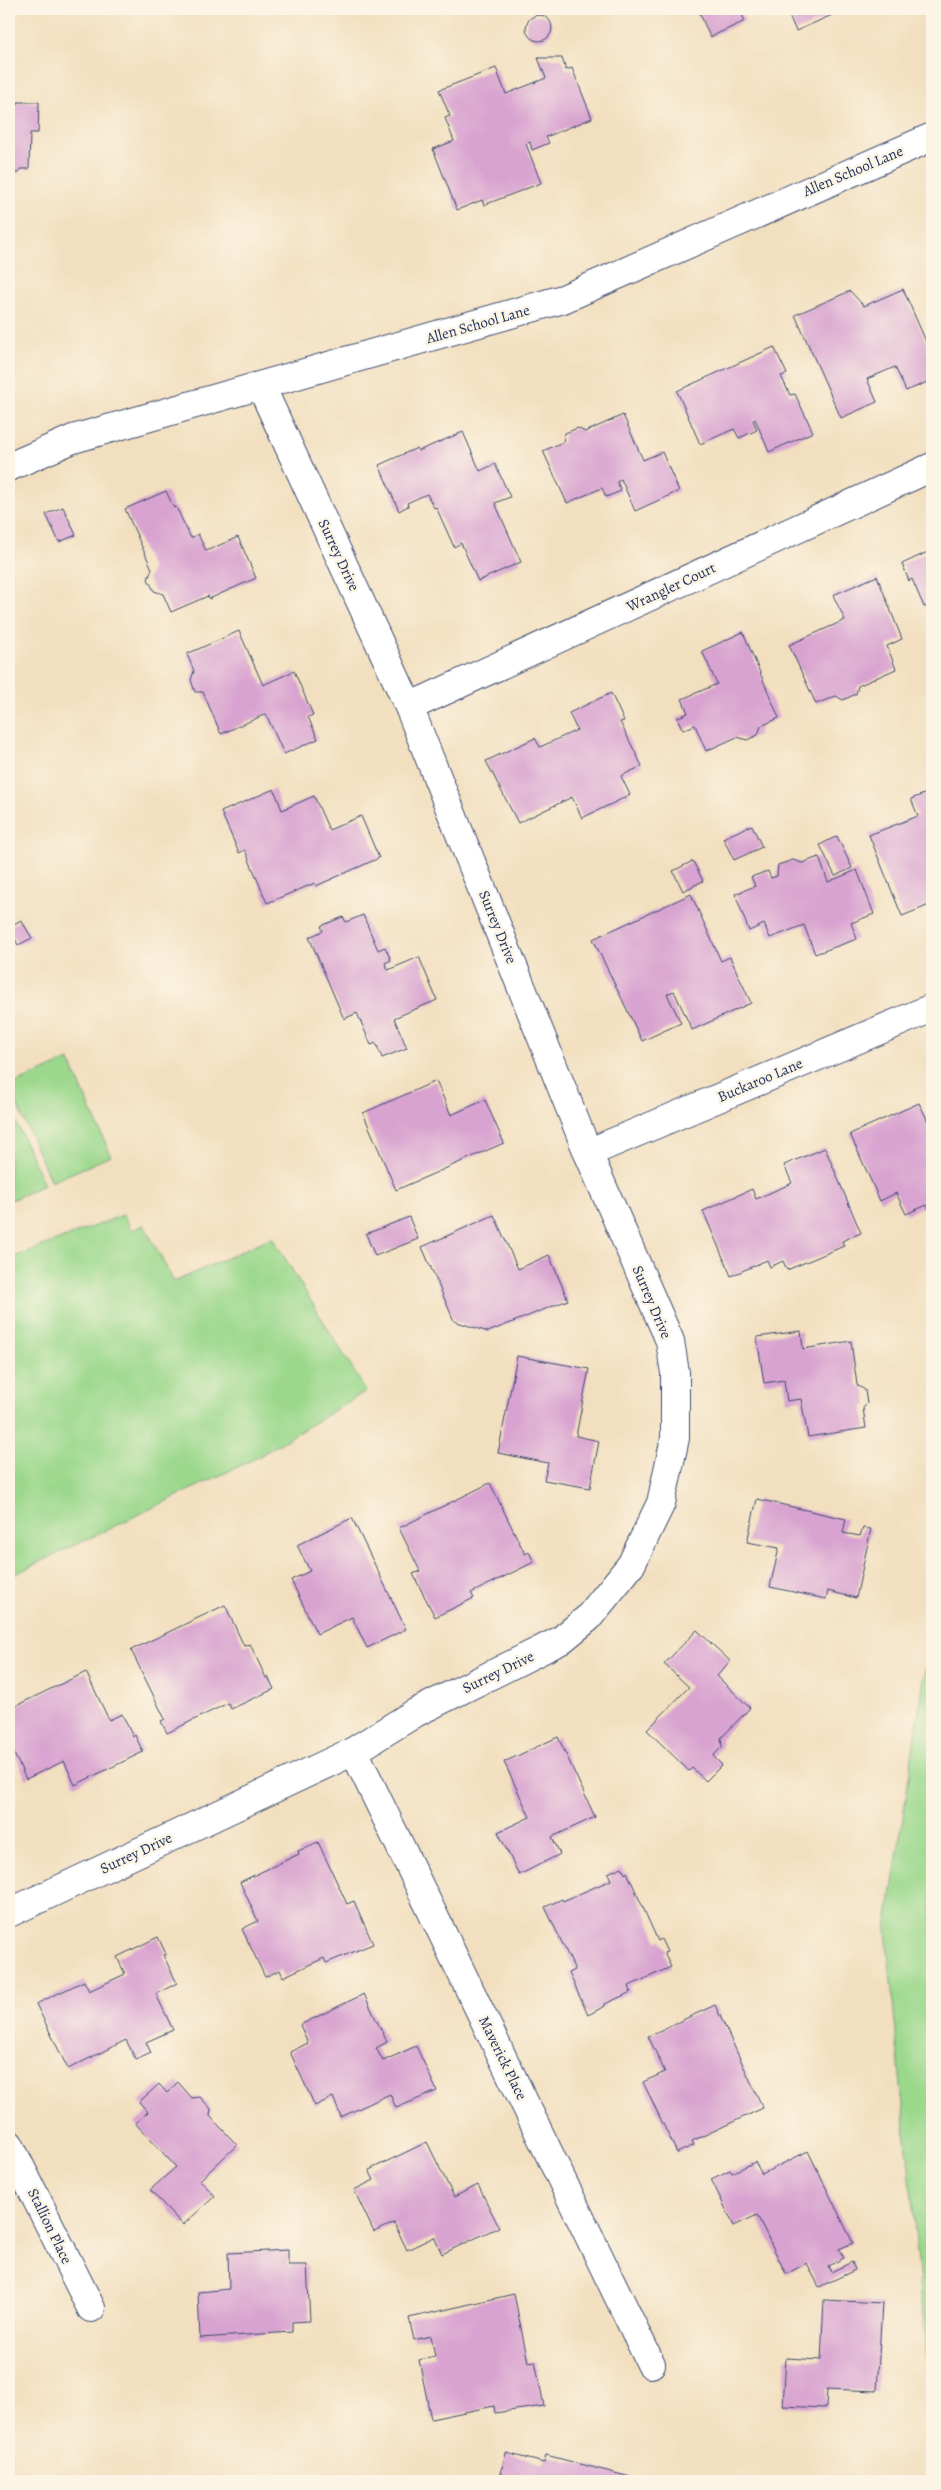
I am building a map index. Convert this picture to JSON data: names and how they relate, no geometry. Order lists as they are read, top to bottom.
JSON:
{
  "streets": {
    "street": [
      "Allen School Lane",
      "Surrey Drive",
      "Wrangler Court",
      "Buckaroo Lane",
      "Maverick Place",
      "Stallion Place"
    ]
  },
  "crossings": [
    ["Allen School Lane", "Surrey Drive"],
    ["Surrey Drive", "Wrangler Court"],
    ["Surrey Drive", "Buckaroo Lane"],
    ["Surrey Drive", "Maverick Place"]
  ]
}
